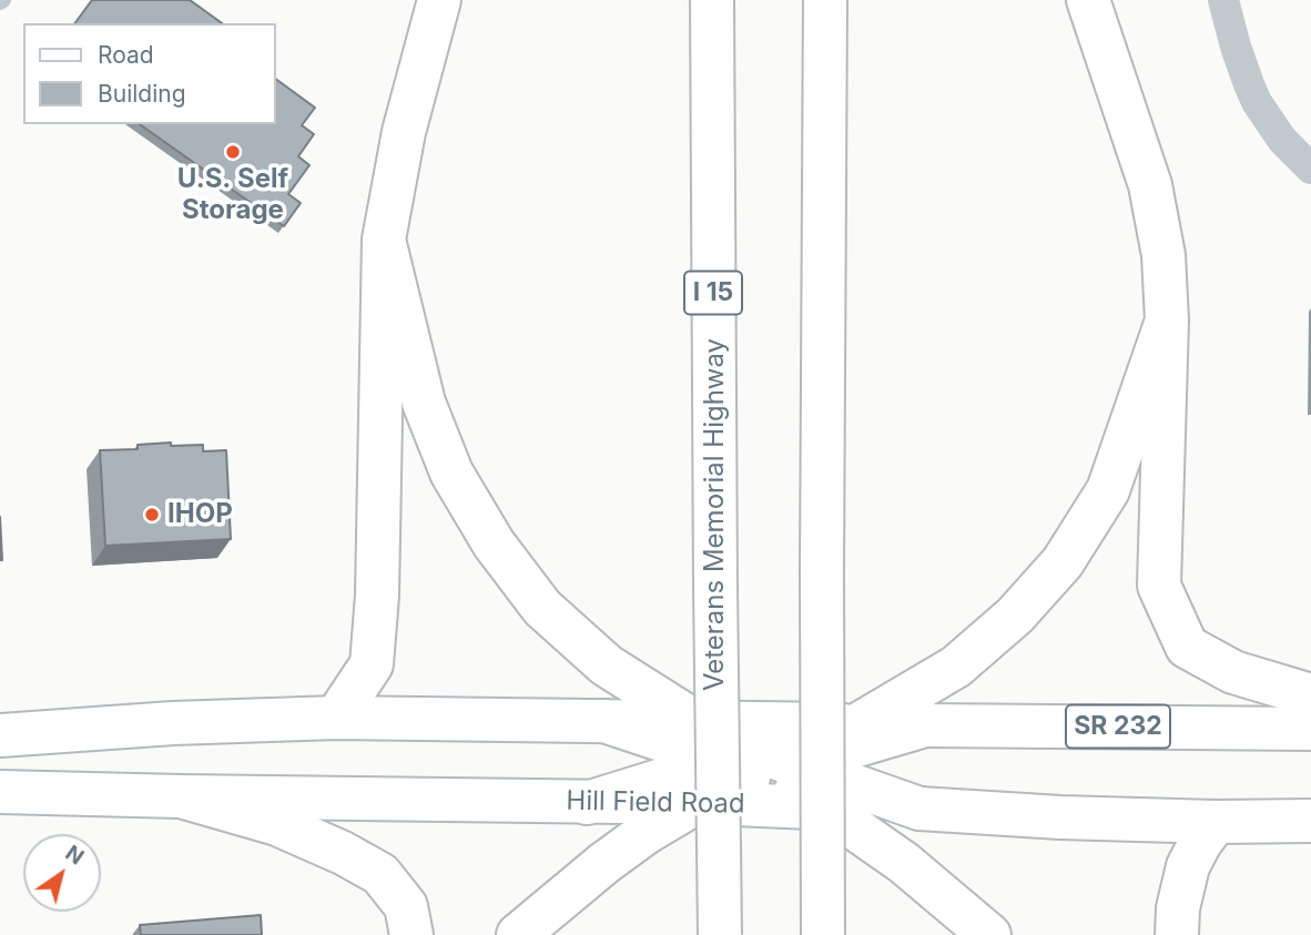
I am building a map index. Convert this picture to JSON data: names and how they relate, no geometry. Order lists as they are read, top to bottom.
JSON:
{
  "streets": {
    "main road": [
      "I 15",
      "Veterans Memorial Highway",
      "SR 232",
      "Hill Field Road"
    ]
  },
  "places": ["U.S. Self Storage", "IHOP"],
  "legend": ["Road", "Building"],
  "north": "top right"
}
